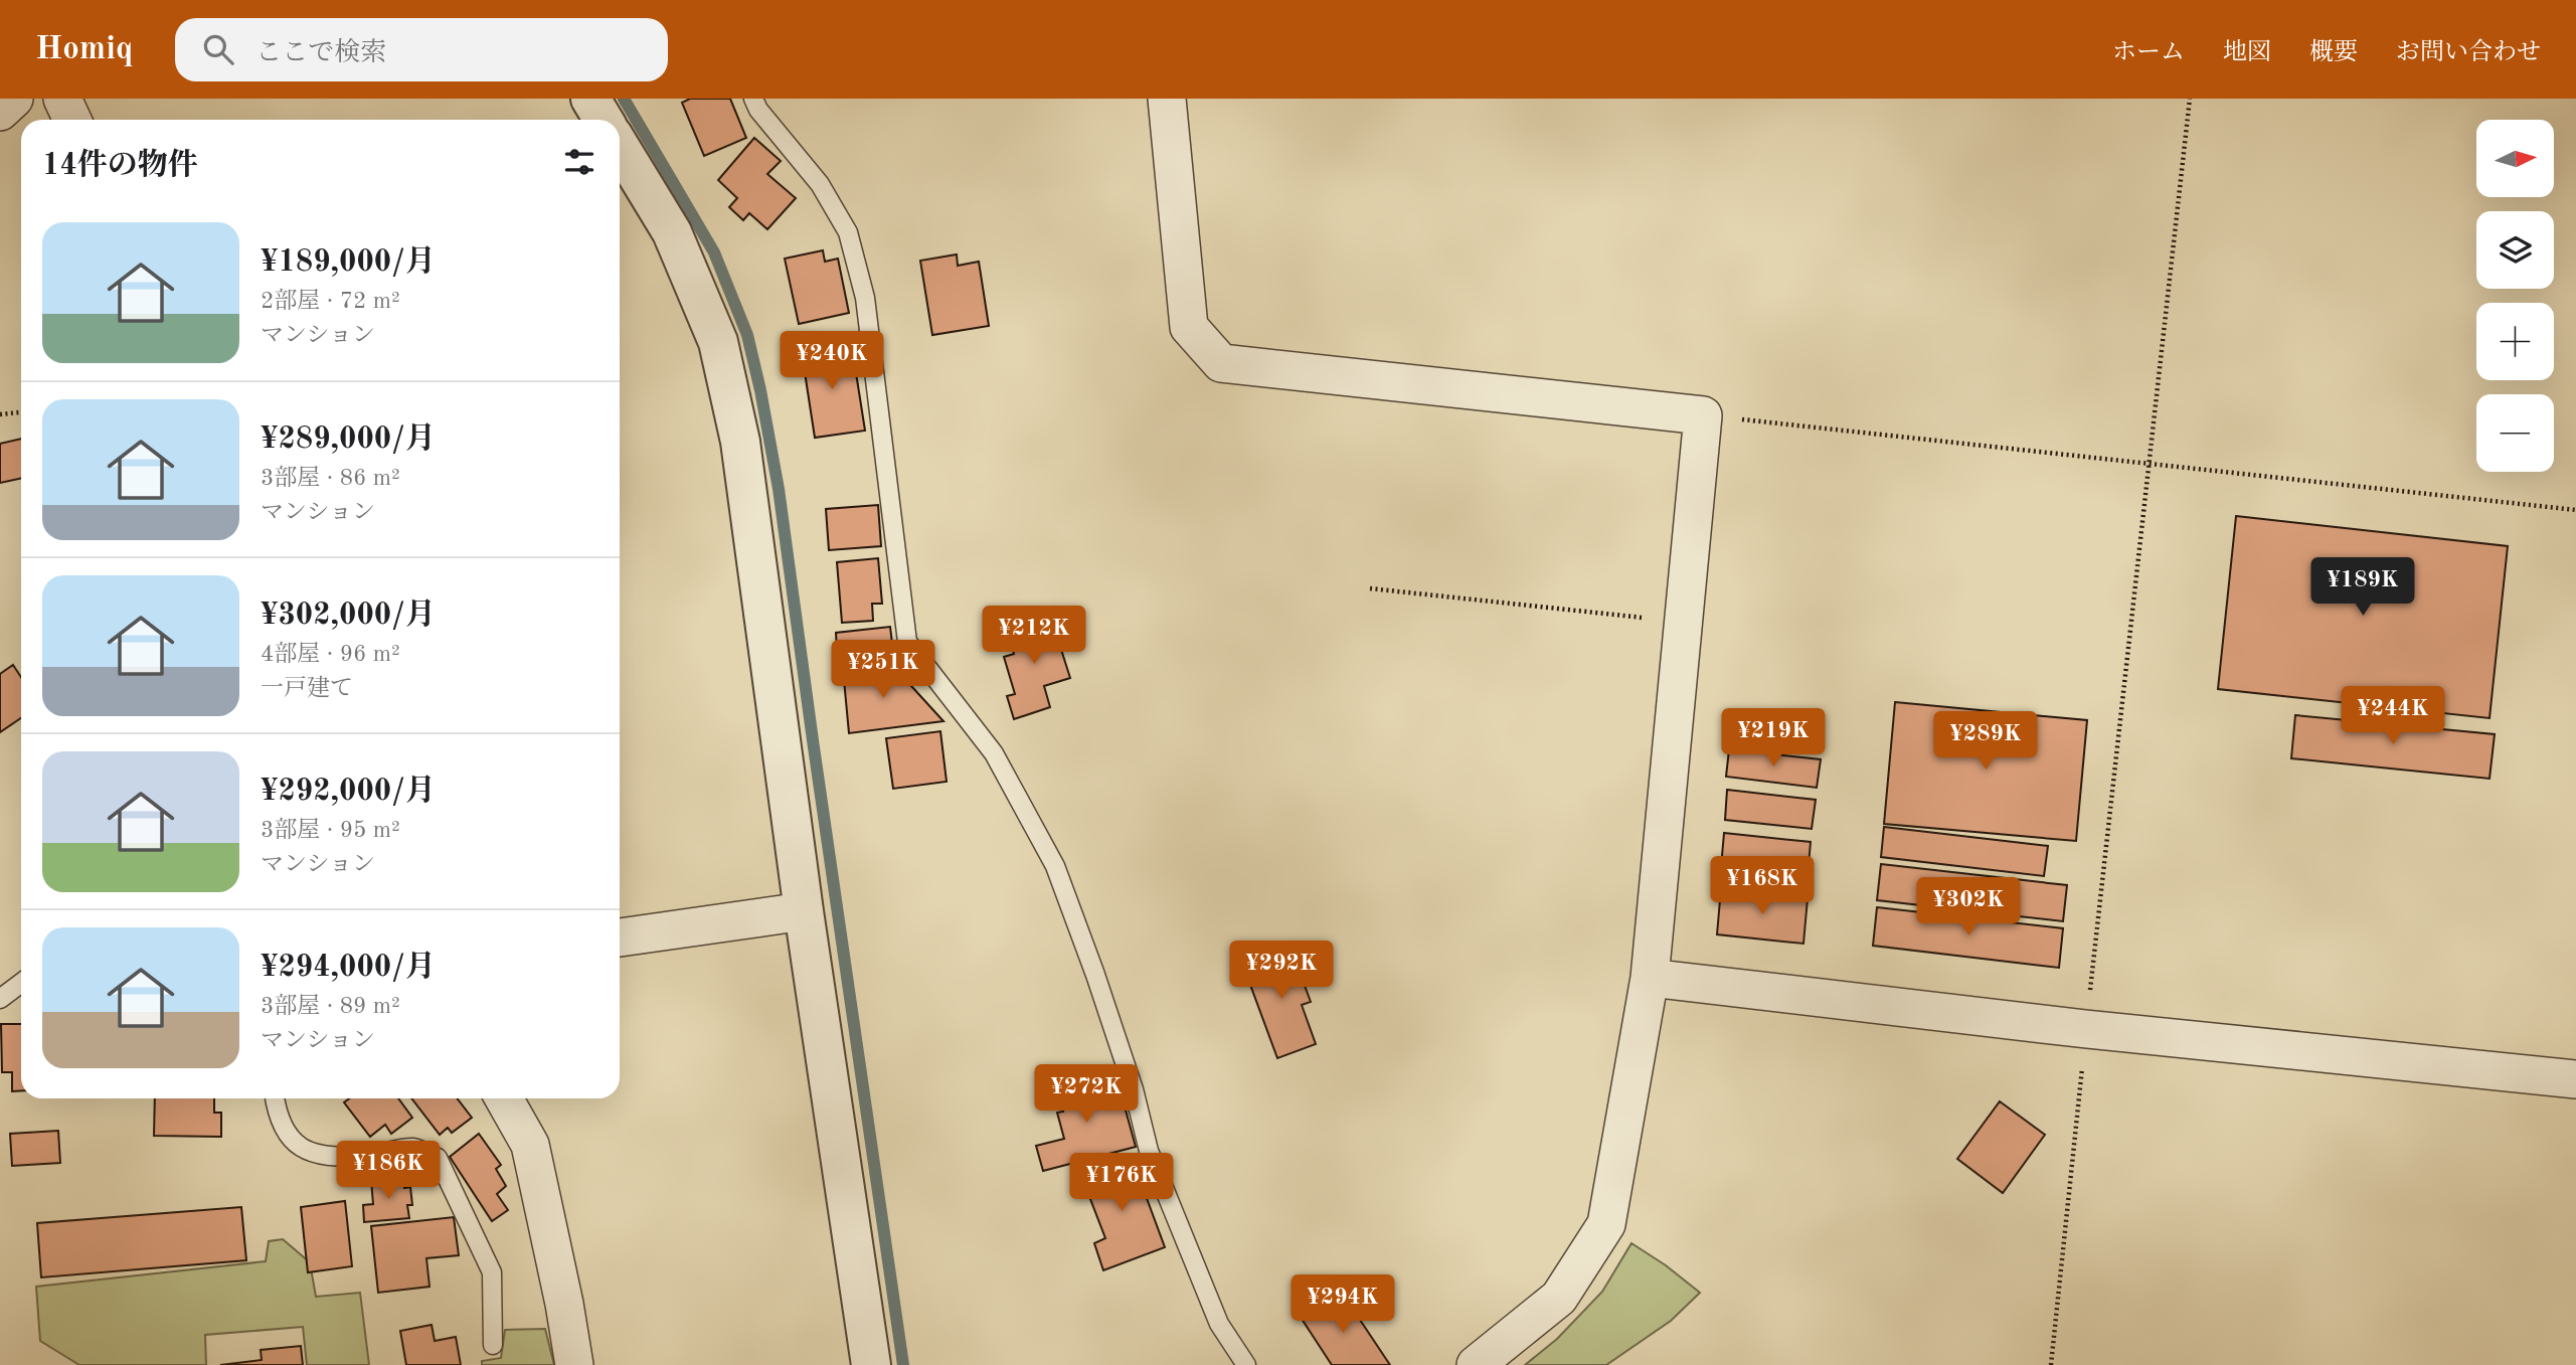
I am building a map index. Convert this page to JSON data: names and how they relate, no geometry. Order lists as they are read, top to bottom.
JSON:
{
  "north": "right",
  "page": {
    "header": "Homiq",
    "search": "ここで検索",
    "nav": [
      "ホーム",
      "地図",
      "概要",
      "お問い合わせ"
    ],
    "map_buttons": ["+", "−"],
    "heading": "14件の物件",
    "list": [
      {
        "name": "¥189,000/月",
        "note": "2部屋 · 72 m² · マンション"
      },
      {
        "name": "¥289,000/月",
        "note": "3部屋 · 86 m² · マンション"
      },
      {
        "name": "¥302,000/月",
        "note": "4部屋 · 96 m² · 一戸建て"
      },
      {
        "name": "¥292,000/月",
        "note": "3部屋 · 95 m² · マンション"
      },
      {
        "name": "¥294,000/月",
        "note": "3部屋 · 89 m² · マンション"
      }
    ],
    "price": [
      "¥240K",
      "¥189K",
      "¥212K",
      "¥251K",
      "¥244K",
      "¥219K",
      "¥289K",
      "¥168K",
      "¥302K",
      "¥292K",
      "¥272K",
      "¥186K",
      "¥176K",
      "¥294K"
    ]
  }
}
